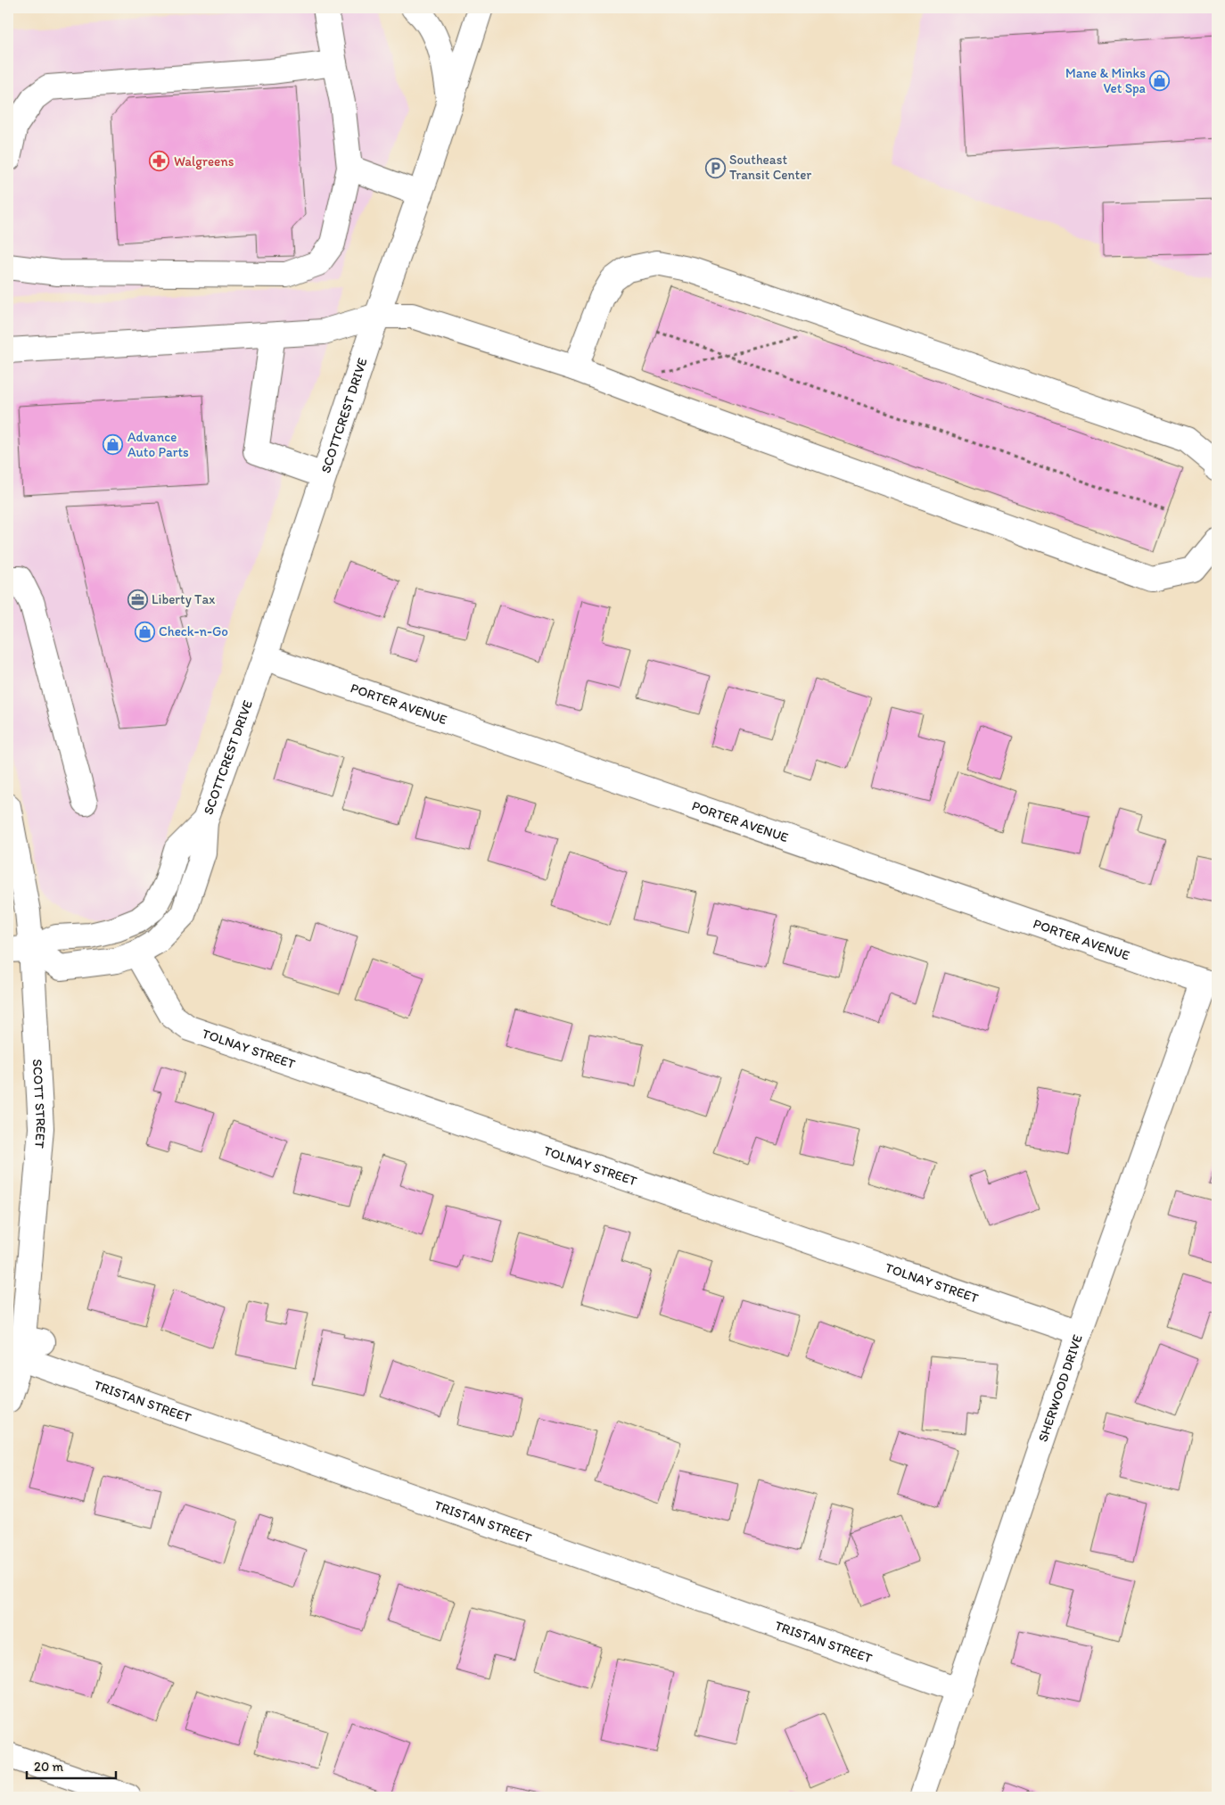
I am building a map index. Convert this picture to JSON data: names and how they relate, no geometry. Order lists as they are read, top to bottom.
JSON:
{
  "streets": {
    "street": [
      "SCOTTCREST DRIVE",
      "PORTER AVENUE",
      "TOLNAY STREET",
      "SCOTT STREET",
      "SHERWOOD DRIVE",
      "TRISTAN STREET"
    ]
  },
  "crossings": [
    ["SCOTTCREST DRIVE", "PORTER AVENUE"],
    ["SCOTTCREST DRIVE", "TOLNAY STREET"],
    ["SCOTTCREST DRIVE", "SCOTT STREET"],
    ["PORTER AVENUE", "SHERWOOD DRIVE"],
    ["TOLNAY STREET", "SHERWOOD DRIVE"],
    ["SCOTT STREET", "TRISTAN STREET"],
    ["SHERWOOD DRIVE", "TRISTAN STREET"]
  ],
  "places": {
    "shop": ["Mane & Minks Vet Spa", "Advance Auto Parts", "Check-n-Go"],
    "pharmacy": ["Walgreens"],
    "parking": ["Southeast Transit Center"],
    "office": ["Liberty Tax"]
  },
  "scale_bar": "20 m"
}
